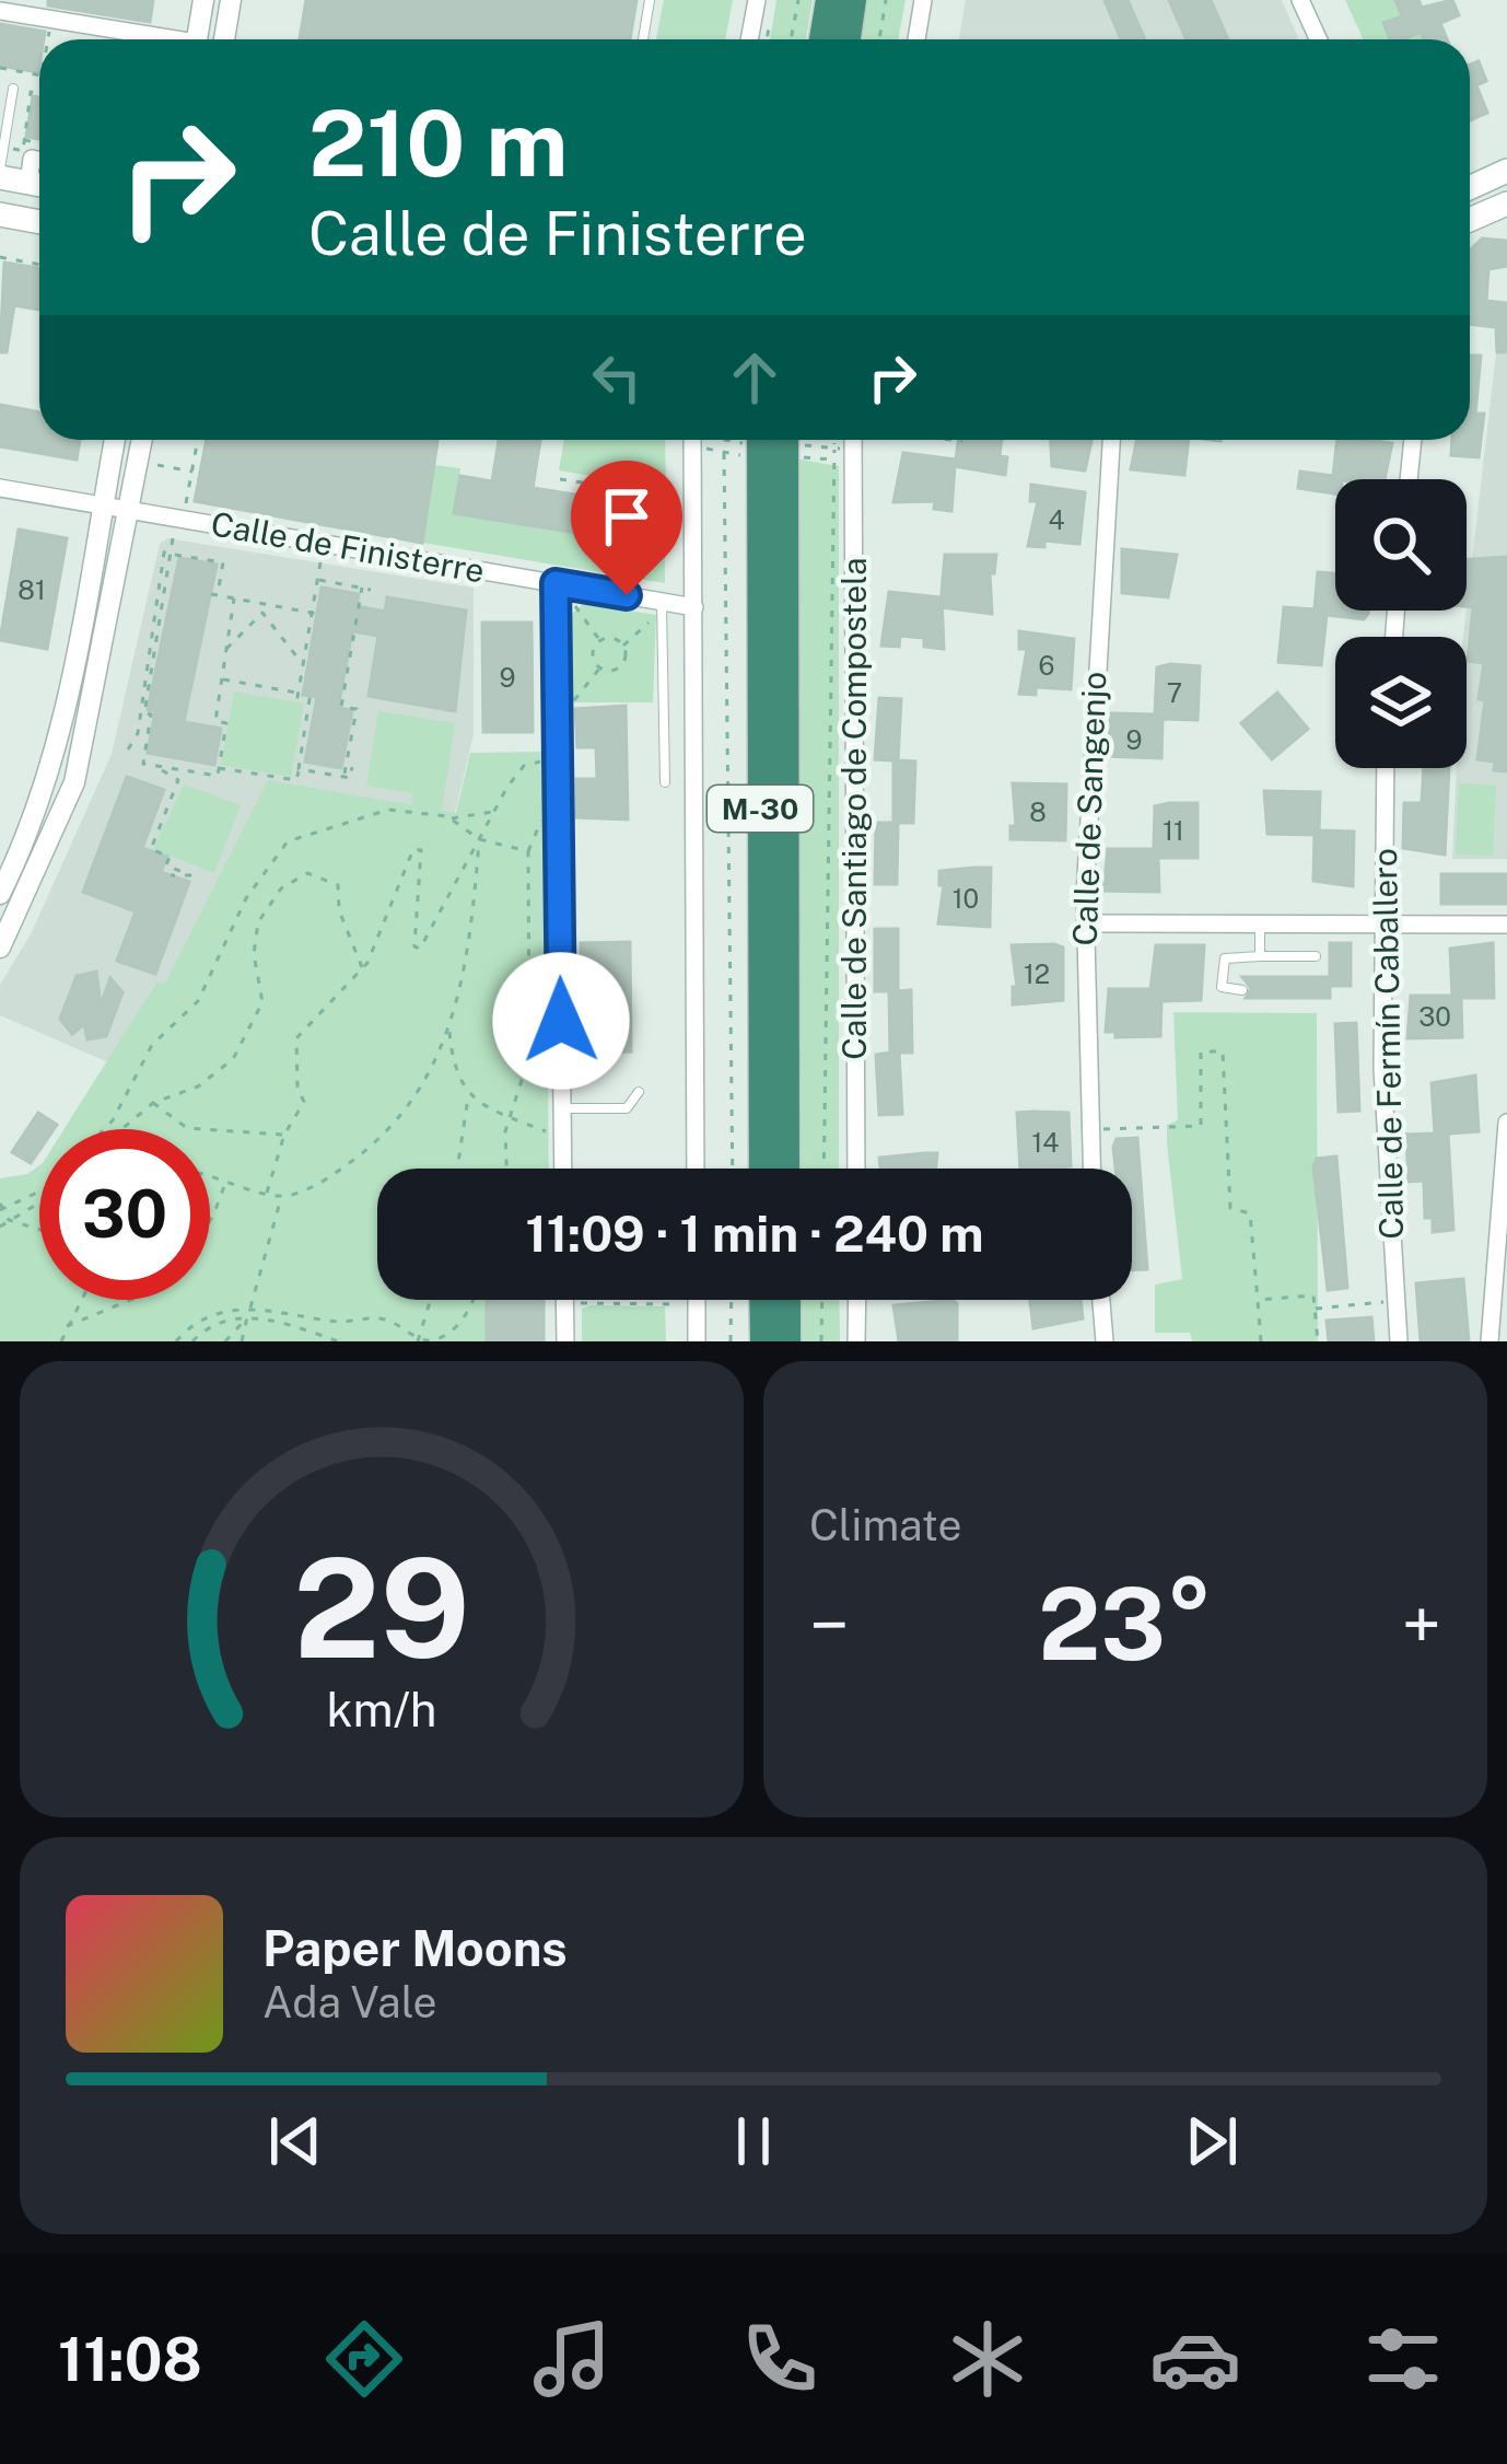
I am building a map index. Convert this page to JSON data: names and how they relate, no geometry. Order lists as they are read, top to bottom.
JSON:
{
  "streets": {
    "highway": ["M-30"],
    "street": [
      "Calle de Finisterre",
      "Calle de Santiago de Compostela",
      "Calle de Sangenjo",
      "Calle de Fermín Caballero"
    ]
  },
  "house_numbers": [
    "4",
    "81",
    "6",
    "9",
    "7",
    "9",
    "8",
    "11",
    "10",
    "12",
    "30",
    "14"
  ],
  "page": {
    "turn": ["210 m", "Calle de Finisterre"],
    "limit": "30",
    "trip": "11:09 · 1 min · 240 m",
    "tile": "Climate",
    "heat": ["−", "23°", "+"],
    "song": ["Paper Moons", "Ada Vale"],
    "tabs": "11:08",
    "gauge": ["29", "km/h"]
  }
}
